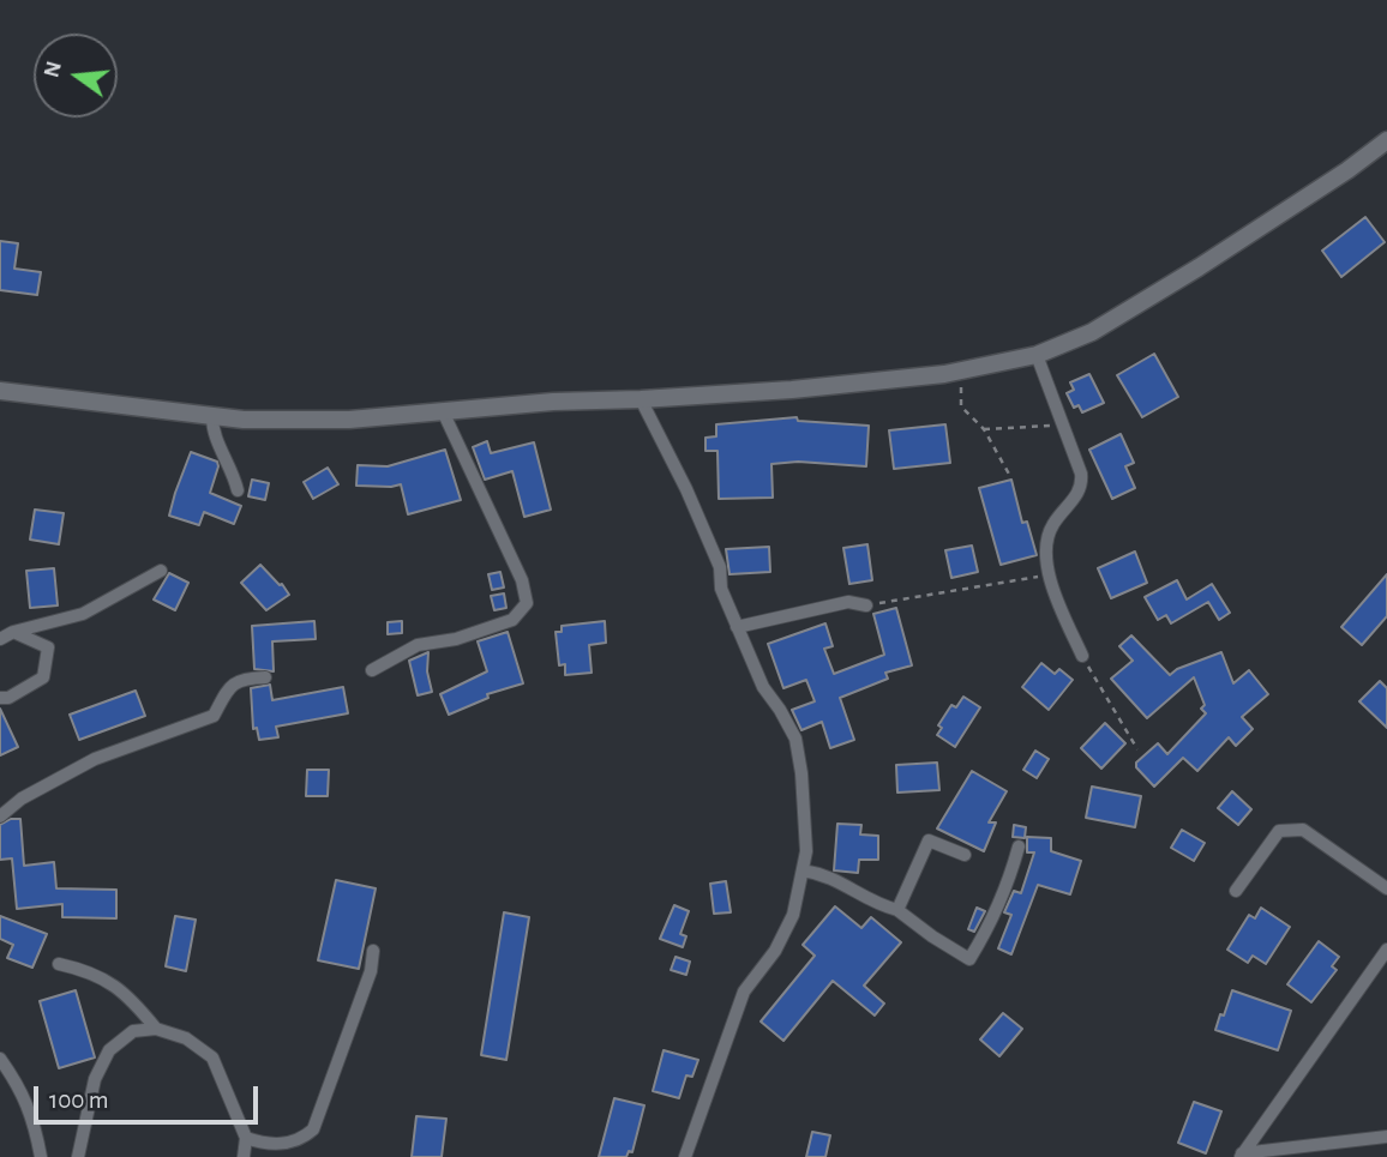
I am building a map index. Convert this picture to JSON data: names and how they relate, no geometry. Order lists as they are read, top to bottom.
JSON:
{
  "scale_bar": "100 m",
  "north": "left"
}
